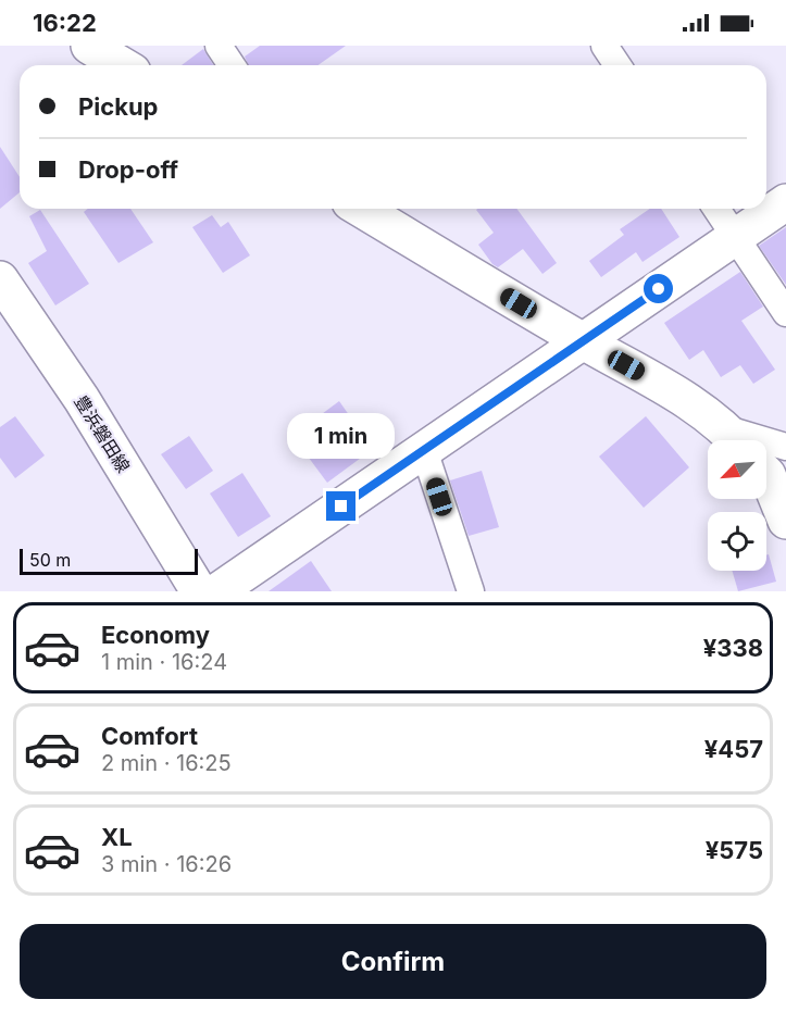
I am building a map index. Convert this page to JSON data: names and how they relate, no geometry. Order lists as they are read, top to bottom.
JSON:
{
  "streets": {
    "street": ["豊浜磐田線"]
  },
  "scale_bar": "50 m",
  "north": "bottom left",
  "page": {
    "status": "16:22",
    "banner": ["Pickup", "Drop-off"],
    "bubble": "1 min",
    "scale": "50 m",
    "list": [
      {
        "name": "Economy",
        "note": "1 min · 16:24",
        "value": "¥338"
      },
      {
        "name": "Comfort",
        "note": "2 min · 16:25",
        "value": "¥457"
      },
      {
        "name": "XL",
        "note": "3 min · 16:26",
        "value": "¥575"
      }
    ],
    "buttons": "Confirm"
  }
}
